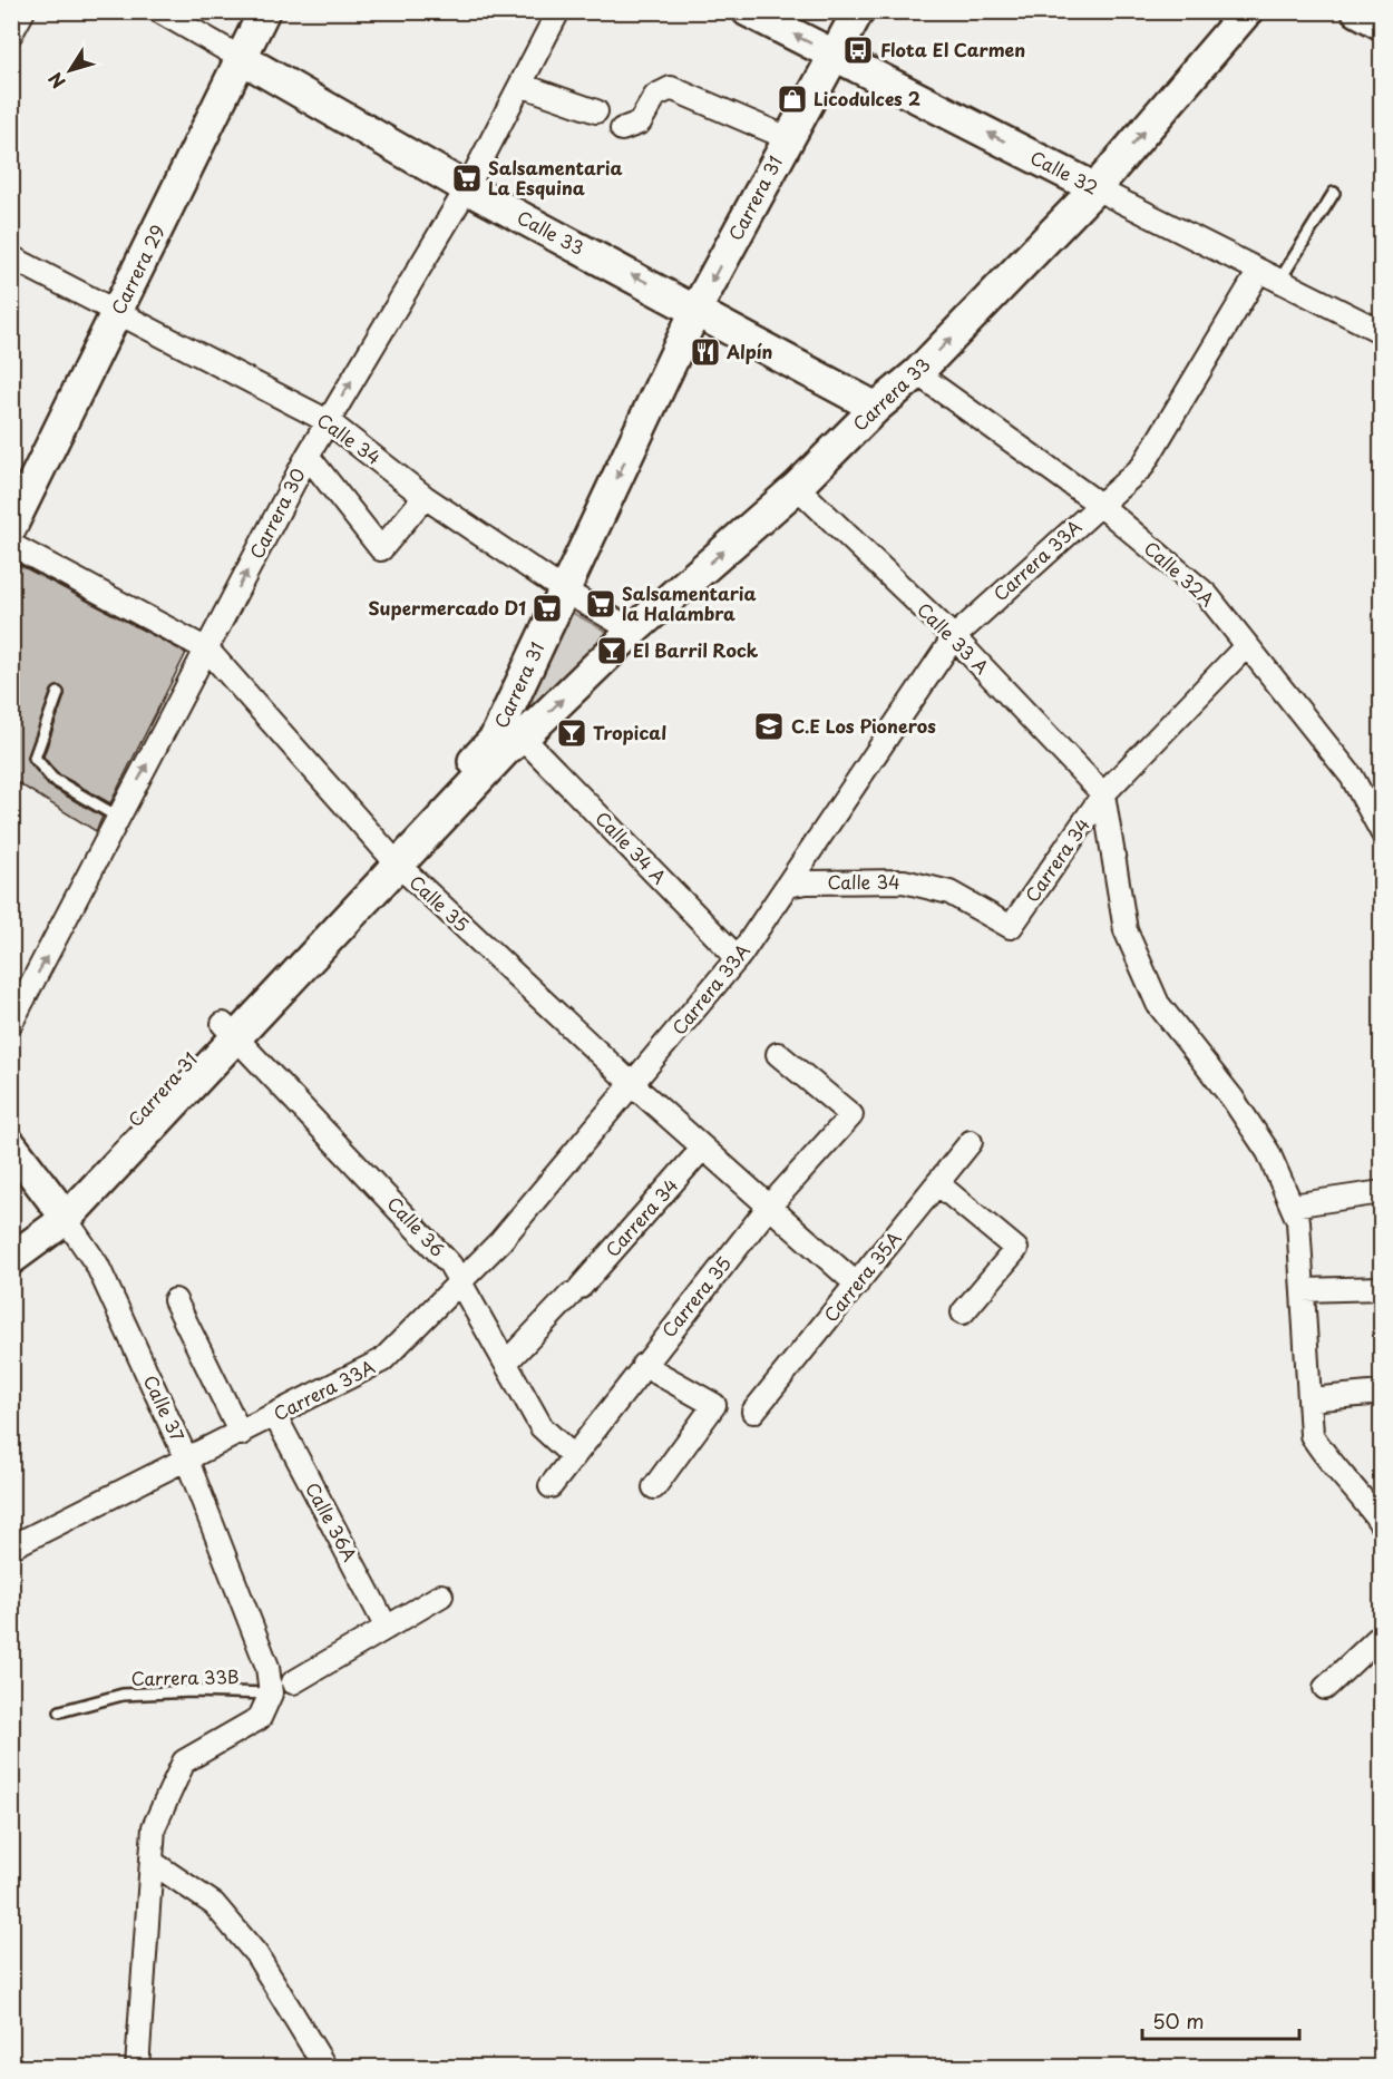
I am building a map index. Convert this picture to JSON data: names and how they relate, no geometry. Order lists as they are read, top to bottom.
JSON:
{
  "streets": {
    "main road": [
      "Calle 32",
      "Carrera 31",
      "Calle 33",
      "Carrera 29",
      "Carrera 33",
      "Calle 37"
    ],
    "street": [
      "Calle 34",
      "Carrera 30",
      "Carrera 33A",
      "Calle 32A",
      "Calle 33 A",
      "Calle 34 A",
      "Carrera 34",
      "Calle 35",
      "Calle 36",
      "Carrera 35A",
      "Carrera 35",
      "Calle 36A"
    ],
    "lane": ["Carrera 33B"]
  },
  "crossings": [
    ["Calle 32", "Carrera 31"],
    ["Calle 32", "Carrera 33"],
    ["Calle 32", "Carrera 33A"],
    ["Carrera 31", "Calle 33"],
    ["Carrera 31", "Carrera 33"],
    ["Carrera 31", "Calle 34"],
    ["Carrera 31", "Calle 34 A"],
    ["Carrera 31", "Calle 35"],
    ["Carrera 31", "Calle 36"],
    ["Carrera 31", "Calle 37"],
    ["Calle 33", "Carrera 29"],
    ["Calle 33", "Carrera 33"],
    ["Calle 33", "Carrera 30"],
    ["Carrera 29", "Calle 34"],
    ["Carrera 33", "Calle 34"],
    ["Carrera 33", "Calle 32A"],
    ["Carrera 33", "Calle 33 A"],
    ["Carrera 33", "Calle 34 A"],
    ["Calle 34", "Carrera 30"],
    ["Calle 34", "Carrera 33A"],
    ["Calle 34", "Carrera 34"],
    ["Carrera 30", "Calle 35"],
    ["Carrera 33A", "Calle 32A"],
    ["Carrera 33A", "Calle 33 A"],
    ["Carrera 33A", "Calle 34 A"],
    ["Carrera 33A", "Calle 35"],
    ["Carrera 33A", "Calle 36"],
    ["Carrera 33A", "Calle 37"],
    ["Carrera 33A", "Calle 36A"],
    ["Calle 32A", "Carrera 34"],
    ["Calle 33 A", "Carrera 34"],
    ["Carrera 34", "Calle 35"],
    ["Carrera 34", "Calle 36"],
    ["Calle 35", "Carrera 35A"],
    ["Calle 35", "Carrera 35"],
    ["Calle 36", "Carrera 35"],
    ["Calle 37", "Carrera 33B"]
  ],
  "one_way": ["Calle 32", "Carrera 33", "Carrera 30"],
  "places": {
    "bus stop": ["Flota El Carmen"],
    "shop": ["Licodulces 2"],
    "supermarket": ["Salsamentaria La Esquina", "Salsamentaria la Halambra", "Supermercado D1"],
    "restaurant": ["Alpín"],
    "bar": ["El Barril Rock", "Tropical"],
    "school or university": ["C.E Los Pioneros"]
  },
  "scale_bar": "50 m",
  "north": "bottom left"
}
